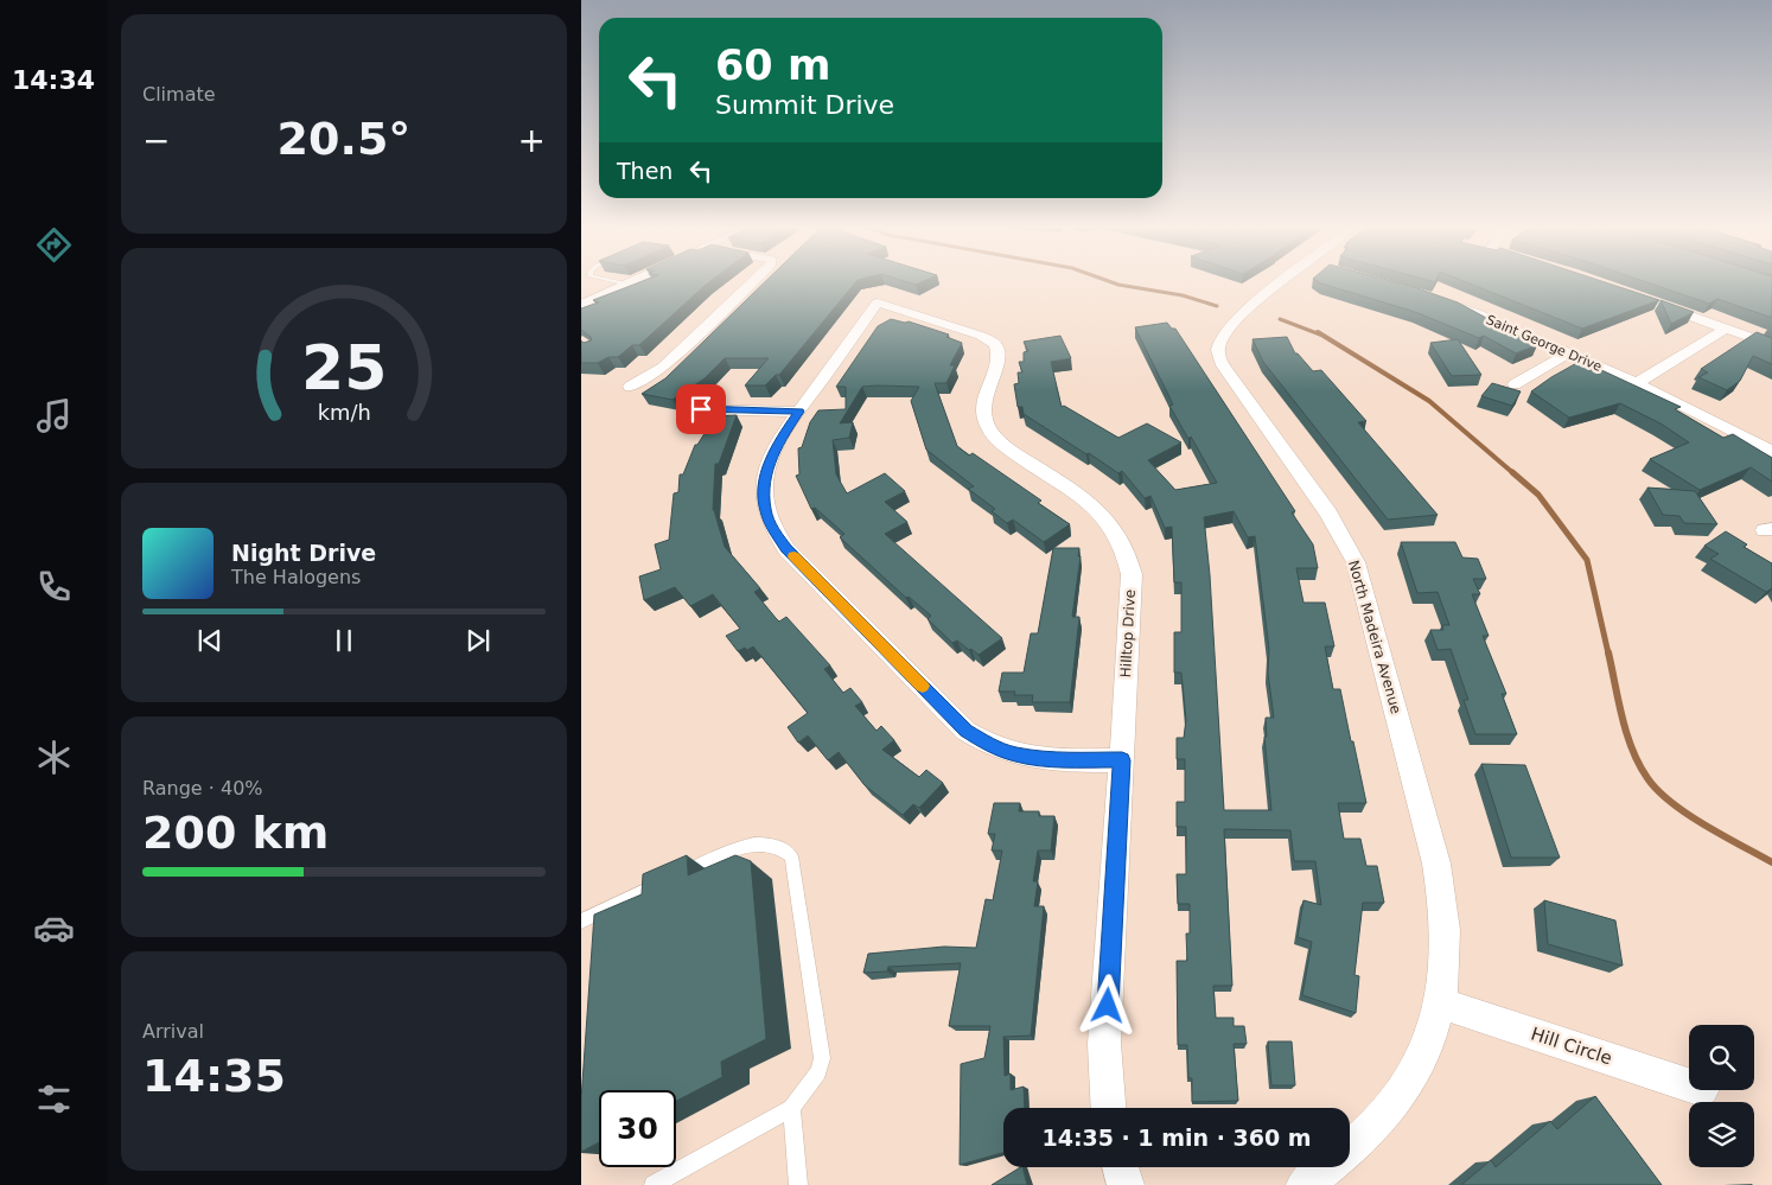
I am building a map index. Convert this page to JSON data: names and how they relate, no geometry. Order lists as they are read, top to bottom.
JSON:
{
  "streets": {
    "street": [
      "Saint George Drive",
      "Hilltop Drive",
      "North Madeira Avenue",
      "Hill Circle"
    ]
  },
  "crossings": [
    ["North Madeira Avenue", "Hill Circle"]
  ],
  "page": {
    "tabs": "14:34",
    "tile": [
      "Climate",
      ["Range · 40%", "200 km"],
      ["Arrival", "14:35"]
    ],
    "turn": ["60 m", "Summit Drive"],
    "heat": ["−", "20.5°", "+"],
    "then": "Then",
    "song": ["Night Drive", "The Halogens"],
    "limit": "30",
    "trip": "14:35 · 1 min · 360 m",
    "gauge": ["25", "km/h"]
  }
}
